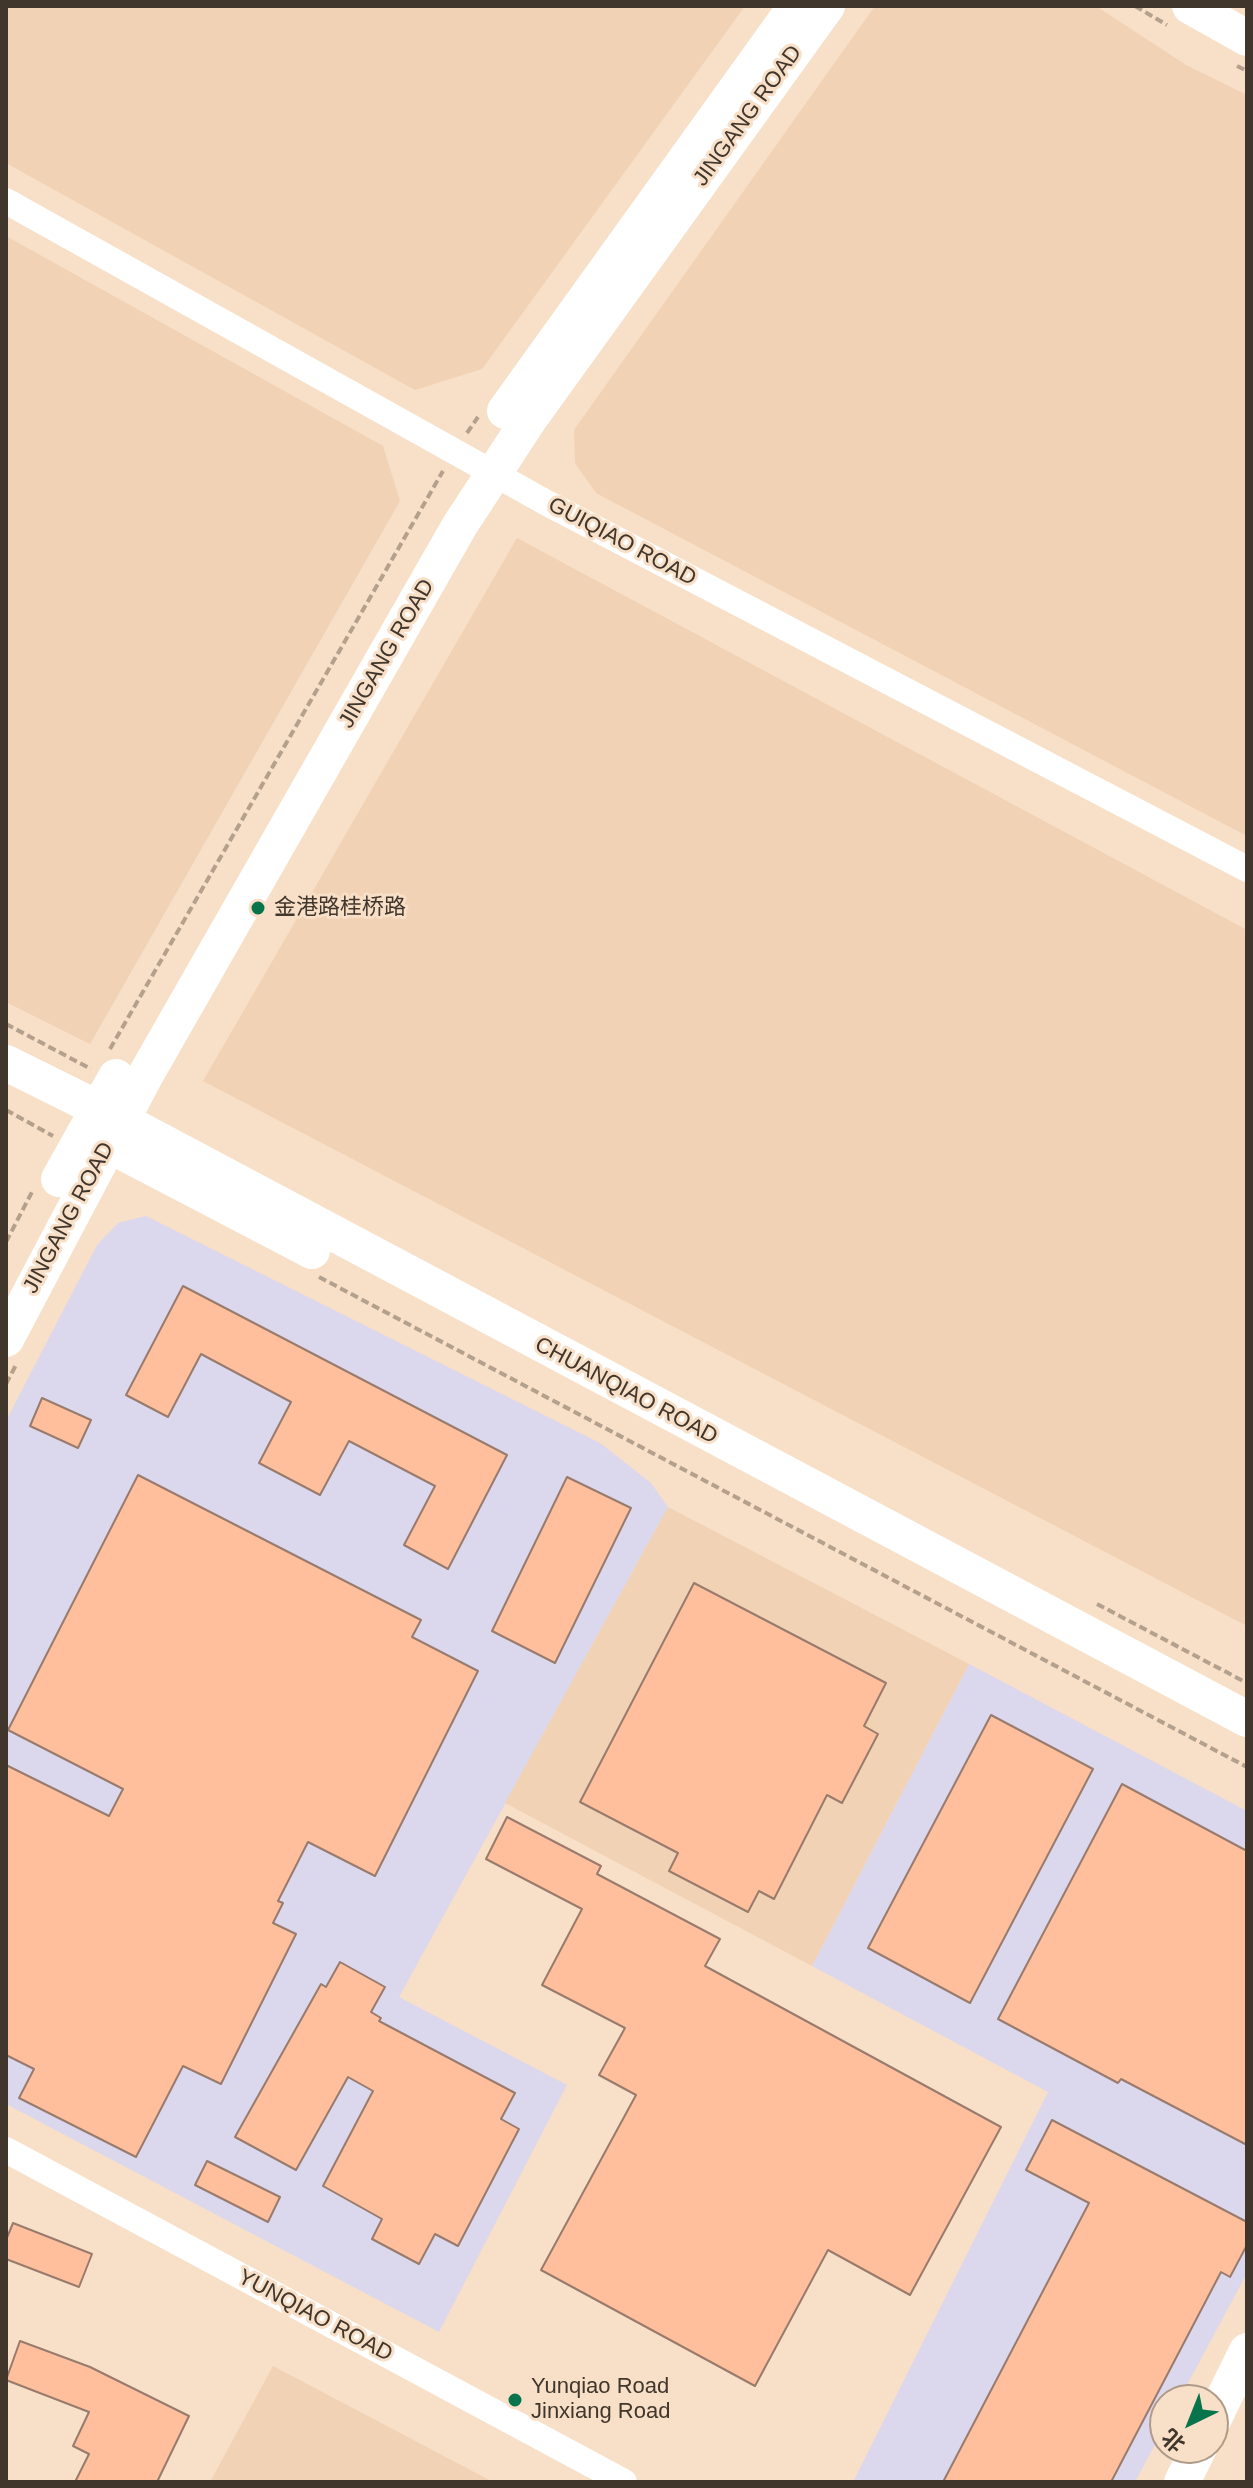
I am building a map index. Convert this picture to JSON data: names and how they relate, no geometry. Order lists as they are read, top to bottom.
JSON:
{
  "streets": {
    "street": [
      "JINGANG ROAD",
      "GUIQIAO ROAD",
      "CHUANQIAO ROAD",
      "YUNQIAO ROAD"
    ]
  },
  "crossings": [
    ["JINGANG ROAD", "GUIQIAO ROAD"],
    ["JINGANG ROAD", "CHUANQIAO ROAD"]
  ],
  "places": ["金港路桂桥路", "Yunqiao Road Jinxiang Road"],
  "north": "bottom left"
}
